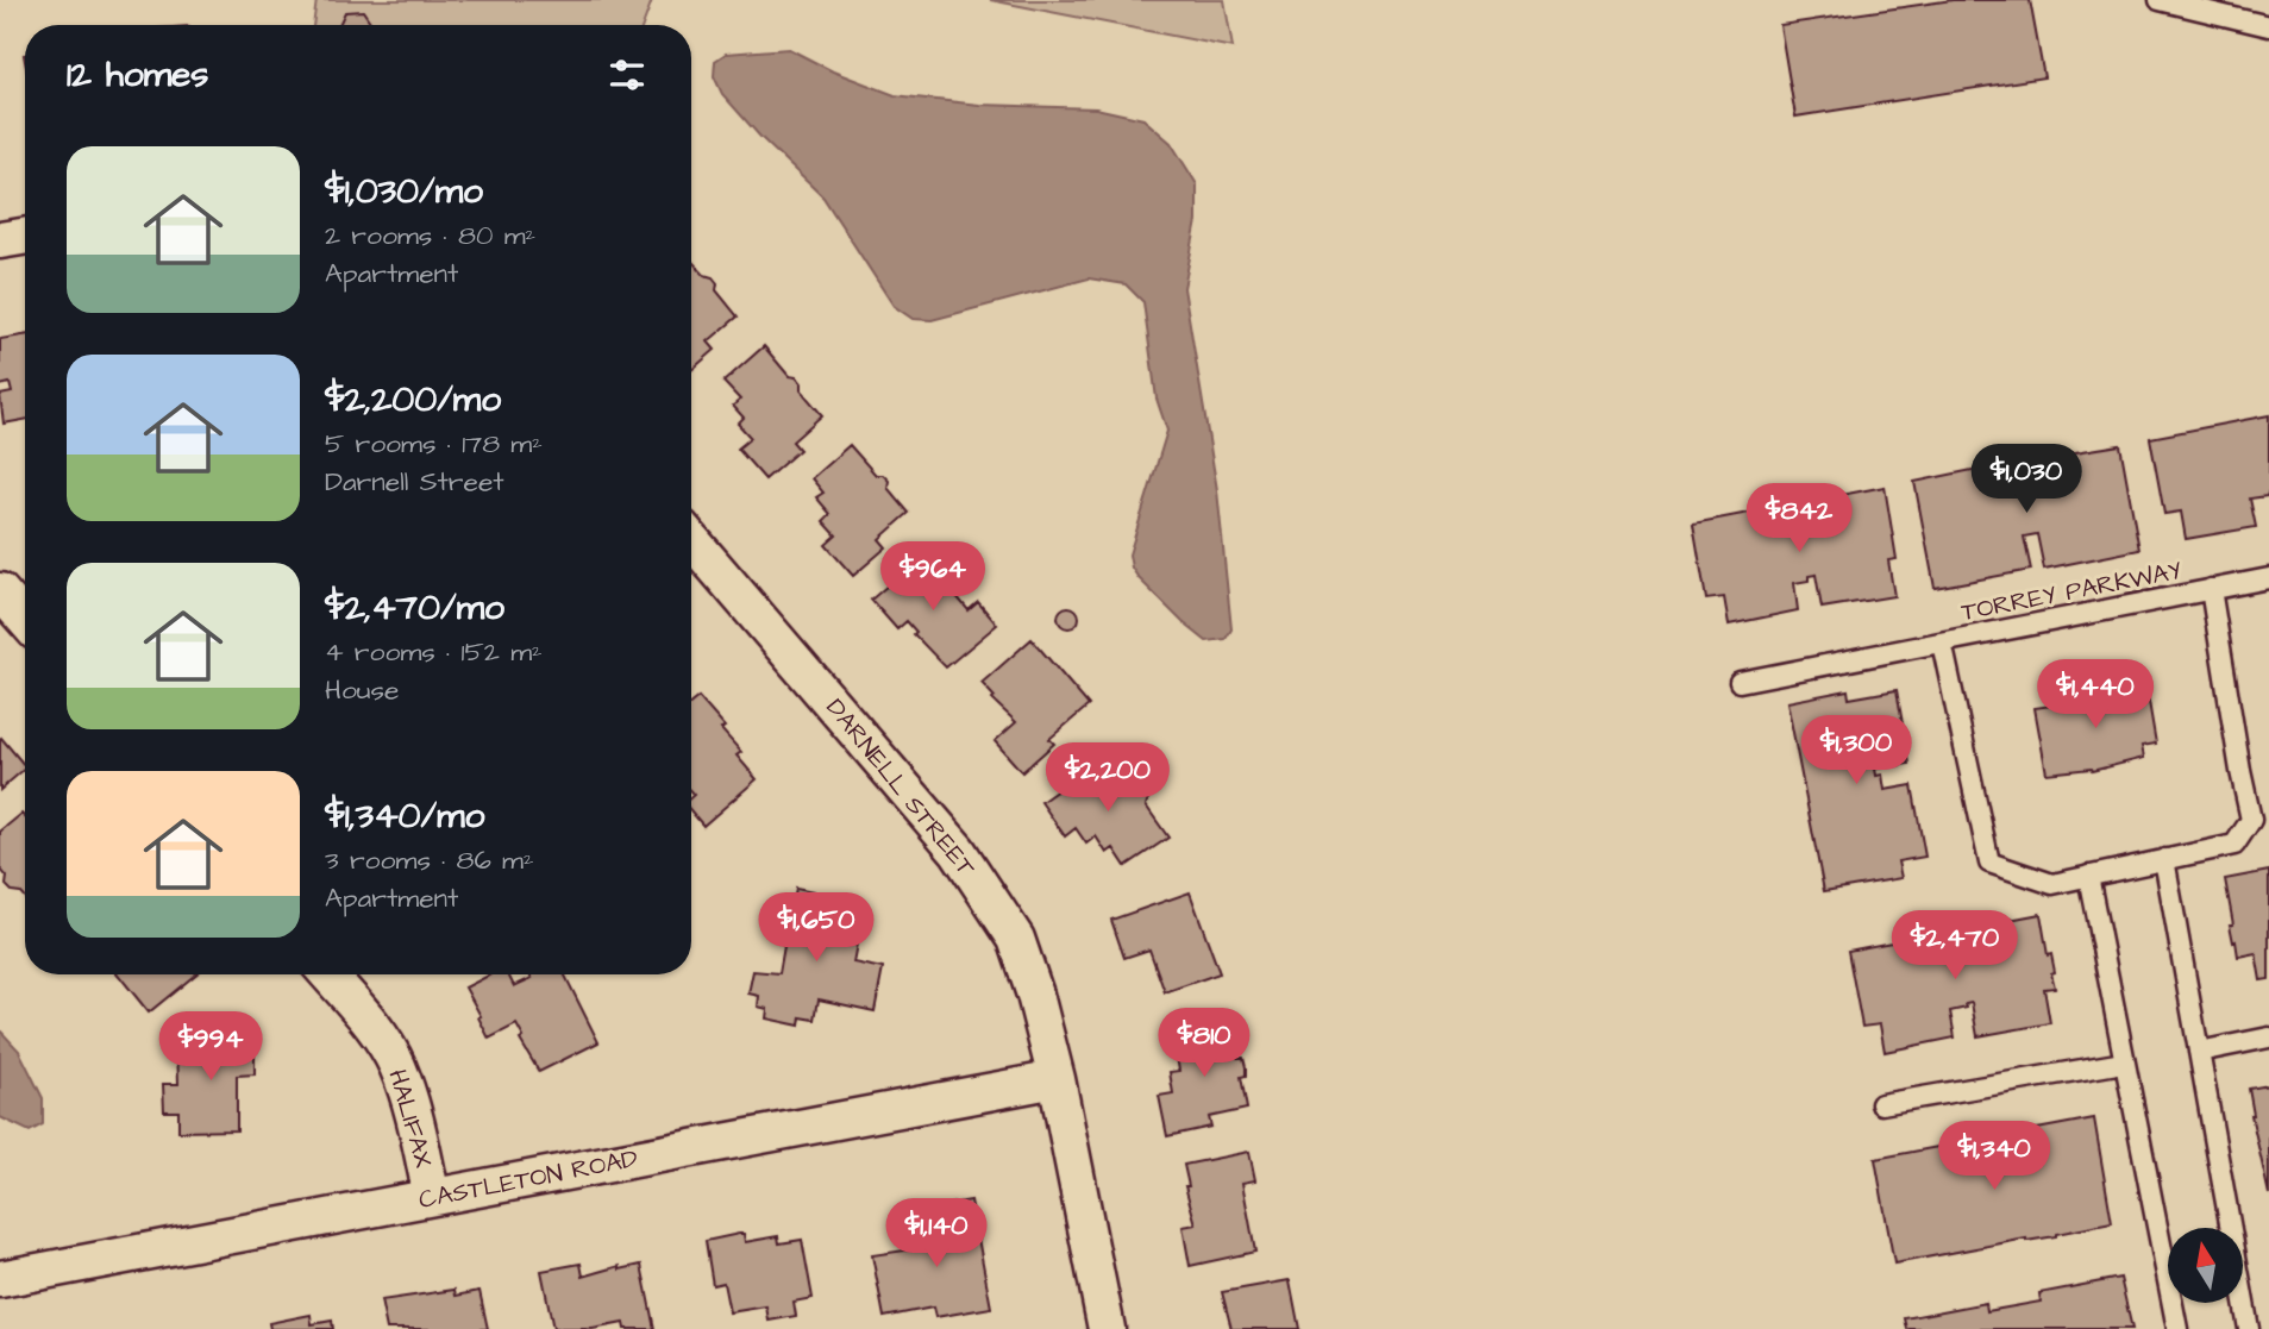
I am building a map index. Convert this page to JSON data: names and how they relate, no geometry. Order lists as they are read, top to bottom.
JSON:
{
  "streets": {
    "street": ["DARNELL STREET", "HALIFAX", "CASTLETON ROAD"],
    "lane": ["TORREY PARKWAY"]
  },
  "crossings": [
    ["DARNELL STREET", "CASTLETON ROAD"],
    ["HALIFAX", "CASTLETON ROAD"]
  ],
  "north": "top",
  "page": {
    "heading": "12 homes",
    "list": [
      {
        "name": "$1,030/mo",
        "note": "2 rooms · 80 m² · Apartment"
      },
      {
        "name": "$2,200/mo",
        "note": "5 rooms · 178 m² · Darnell Street"
      },
      {
        "name": "$2,470/mo",
        "note": "4 rooms · 152 m² · House"
      },
      {
        "name": "$1,340/mo",
        "note": "3 rooms · 86 m² · Apartment"
      }
    ],
    "price": [
      "$1,030",
      "$842",
      "$964",
      "$1,440",
      "$1,300",
      "$2,200",
      "$1,650",
      "$2,470",
      "$810",
      "$994",
      "$1,340",
      "$1,140"
    ]
  }
}
